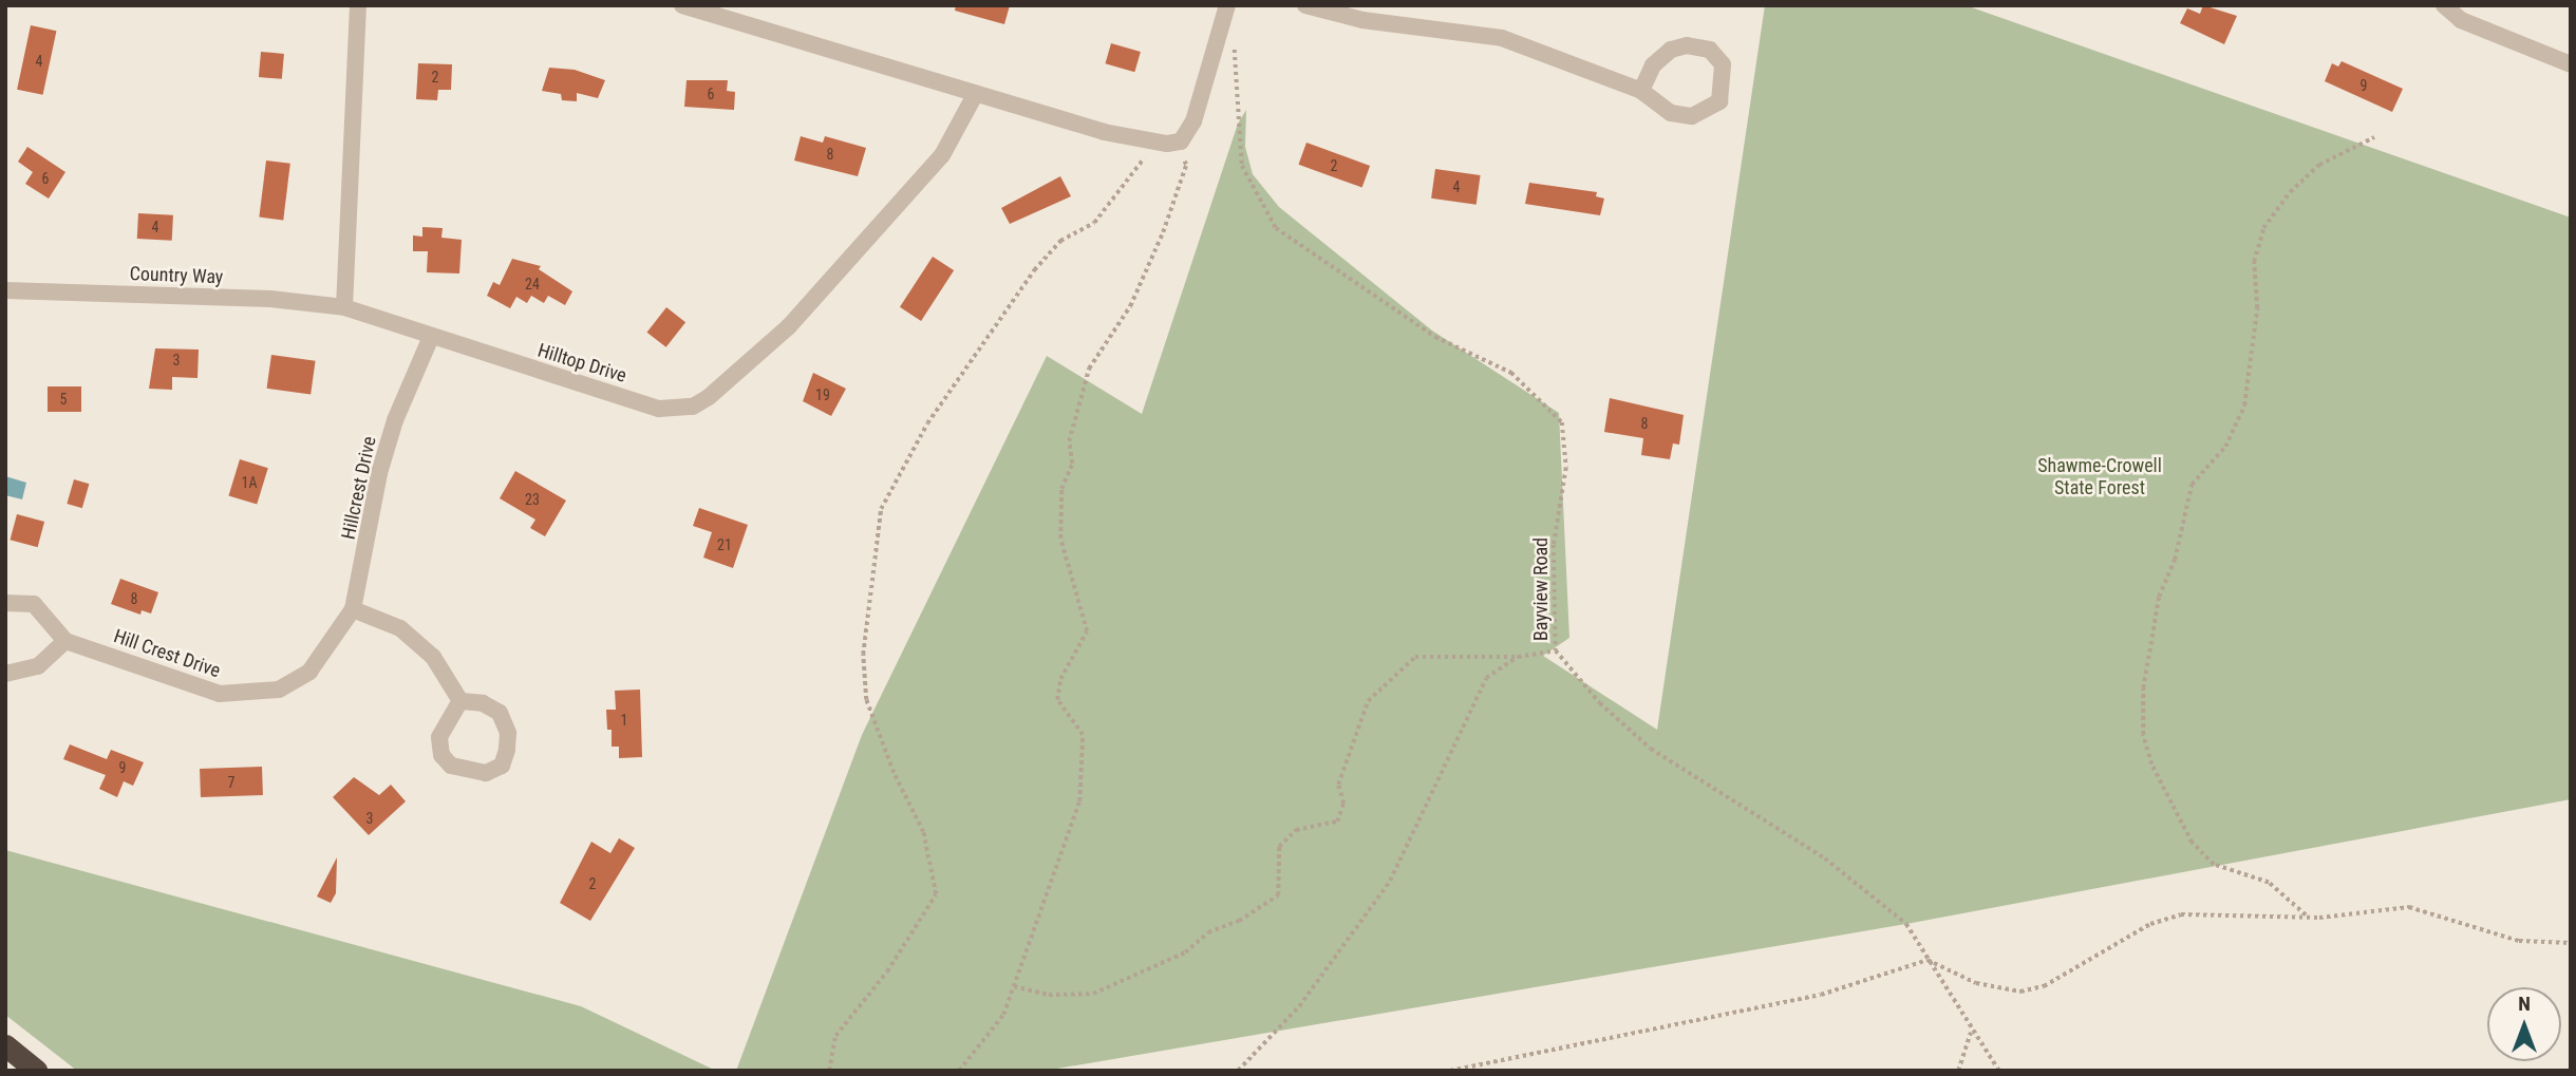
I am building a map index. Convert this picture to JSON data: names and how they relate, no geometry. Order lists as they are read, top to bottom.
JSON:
{
  "streets": {
    "street": [
      "Country Way",
      "Hilltop Drive",
      "Hillcrest Drive",
      "Hill Crest Drive"
    ],
    "path": ["Bayview Road"]
  },
  "crossings": [
    ["Country Way", "Hilltop Drive"],
    ["Hilltop Drive", "Hillcrest Drive"],
    ["Hillcrest Drive", "Hill Crest Drive"]
  ],
  "parks": ["Shawme-Crowell State Forest"],
  "house_numbers": [
    "4",
    "2",
    "9",
    "6",
    "8",
    "2",
    "6",
    "4",
    "4",
    "24",
    "3",
    "19",
    "5",
    "8",
    "1A",
    "23",
    "21",
    "8",
    "1",
    "9",
    "7",
    "3",
    "2"
  ],
  "north": "top"
}
